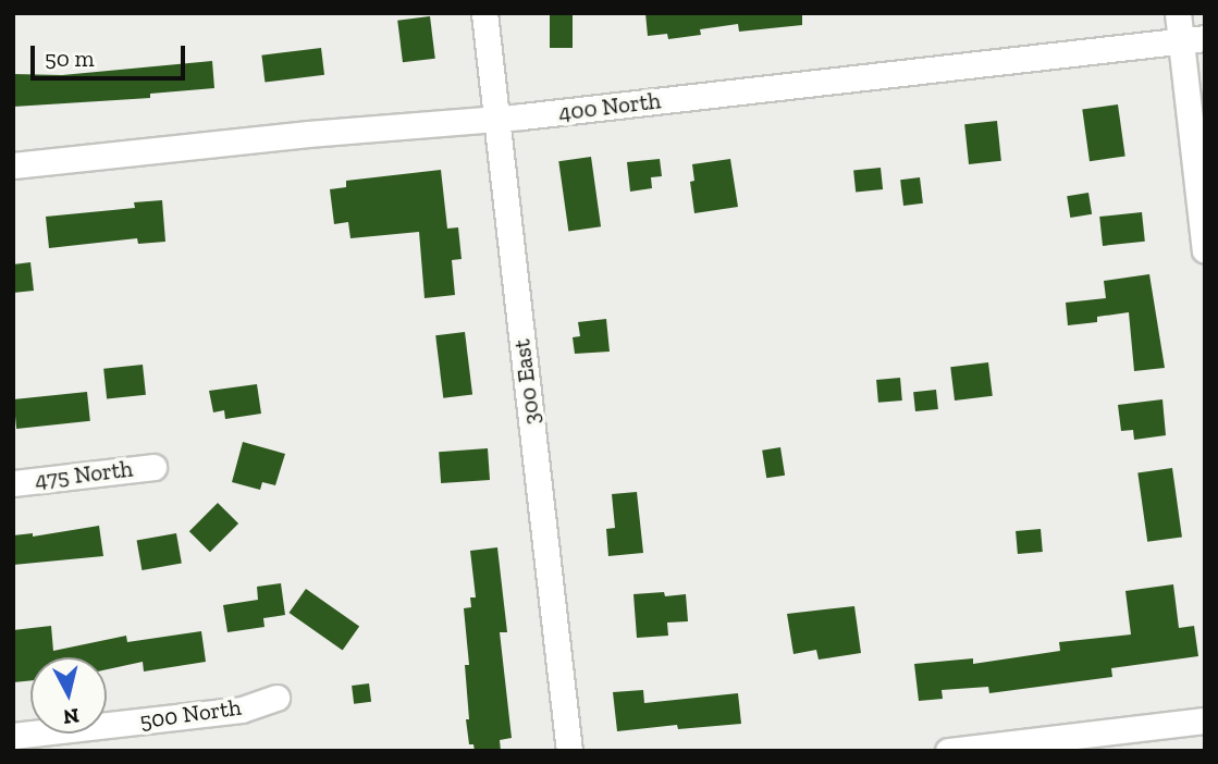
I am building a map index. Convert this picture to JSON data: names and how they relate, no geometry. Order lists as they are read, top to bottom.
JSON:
{
  "streets": {
    "street": [
      "400 North",
      "300 East",
      "475 North",
      "500 North"
    ]
  },
  "crossings": [
    ["400 North", "300 East"]
  ],
  "scale_bar": "50 m",
  "north": "bottom"
}
